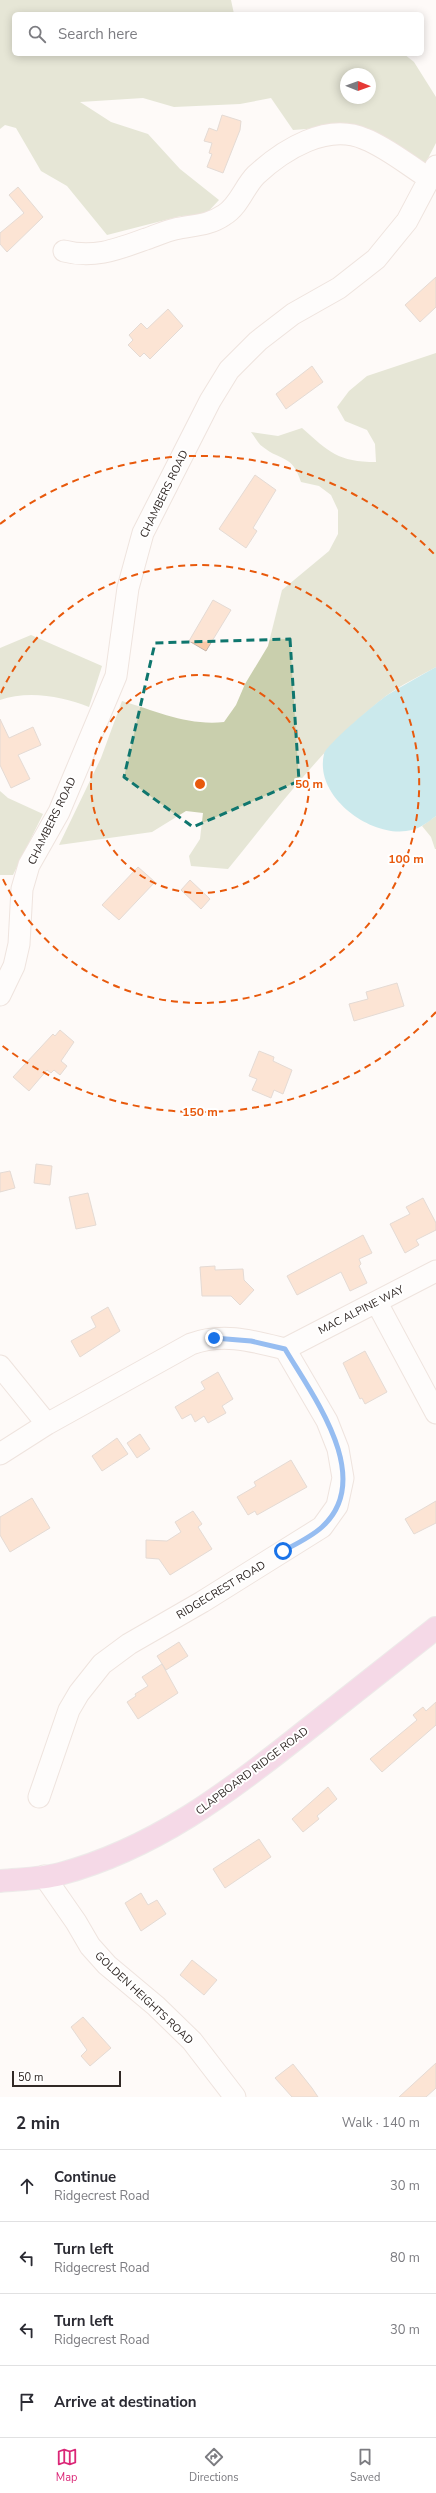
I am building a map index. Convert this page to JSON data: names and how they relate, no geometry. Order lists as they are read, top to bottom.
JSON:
{
  "streets": {
    "main road": ["CLAPBOARD RIDGE ROAD"],
    "street": [
      "CHAMBERS ROAD",
      "MAC ALPINE WAY",
      "RIDGECREST ROAD",
      "GOLDEN HEIGHTS ROAD"
    ]
  },
  "crossings": [
    ["MAC ALPINE WAY", "RIDGECREST ROAD"],
    ["CLAPBOARD RIDGE ROAD", "GOLDEN HEIGHTS ROAD"]
  ],
  "scale_bar": "50 m",
  "north": "right",
  "page": {
    "search": "Search here",
    "scale": "50 m",
    "heading": ["2 min", "Walk · 140 m"],
    "list": [
      ["Continue", "Ridgecrest Road", "30 m"],
      ["Turn left", "Ridgecrest Road", "80 m"],
      ["Turn left", "Ridgecrest Road", "30 m"],
      "Arrive at destination"
    ],
    "nav": ["Map", "Directions", "Saved"]
  },
  "rings": ["50 m", "100 m", "150 m"]
}
